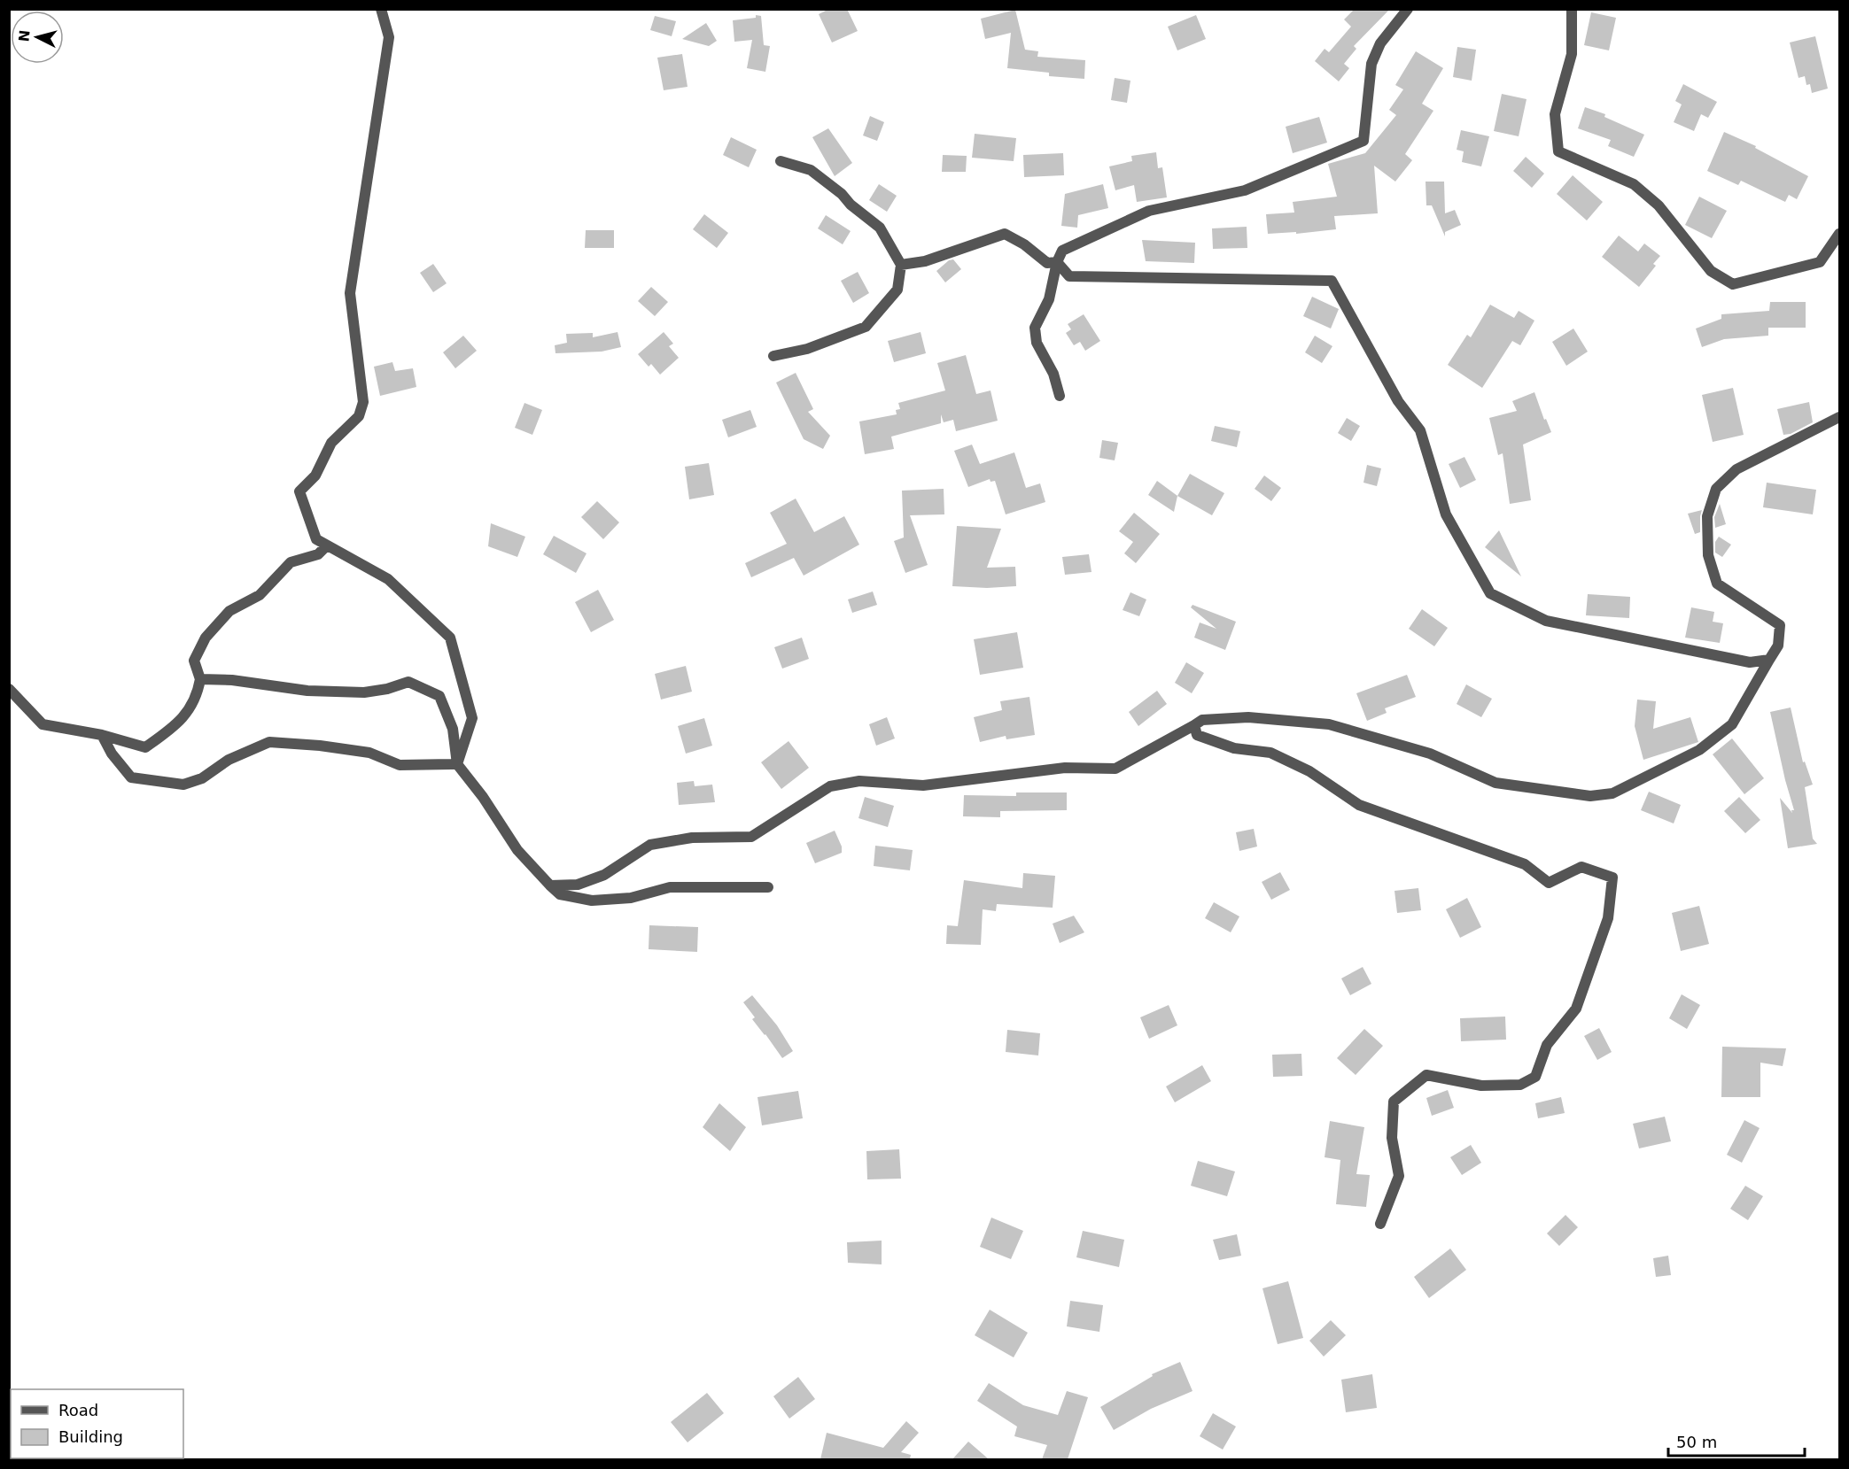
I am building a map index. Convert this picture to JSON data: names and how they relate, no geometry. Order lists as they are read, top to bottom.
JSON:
{
  "legend": ["Road", "Building"],
  "scale_bar": "50 m",
  "north": "left"
}
